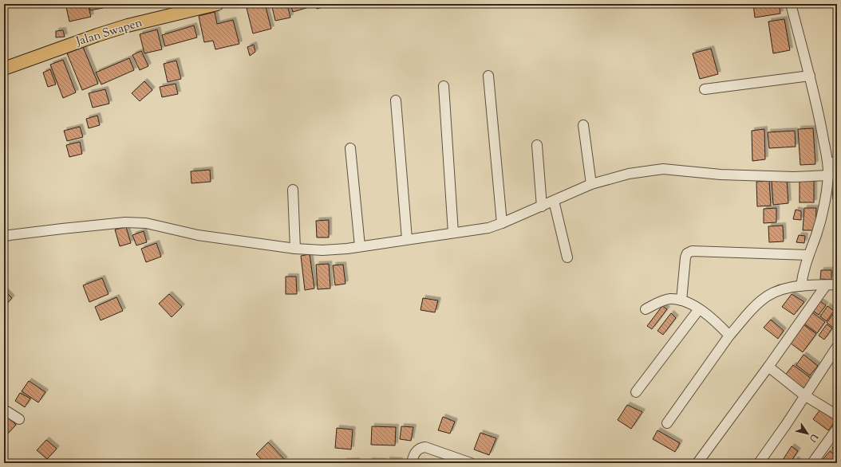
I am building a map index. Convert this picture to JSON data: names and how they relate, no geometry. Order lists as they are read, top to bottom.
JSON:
{
  "streets": {
    "main road": ["Jalan Swapen"]
  },
  "north": "bottom right"
}
